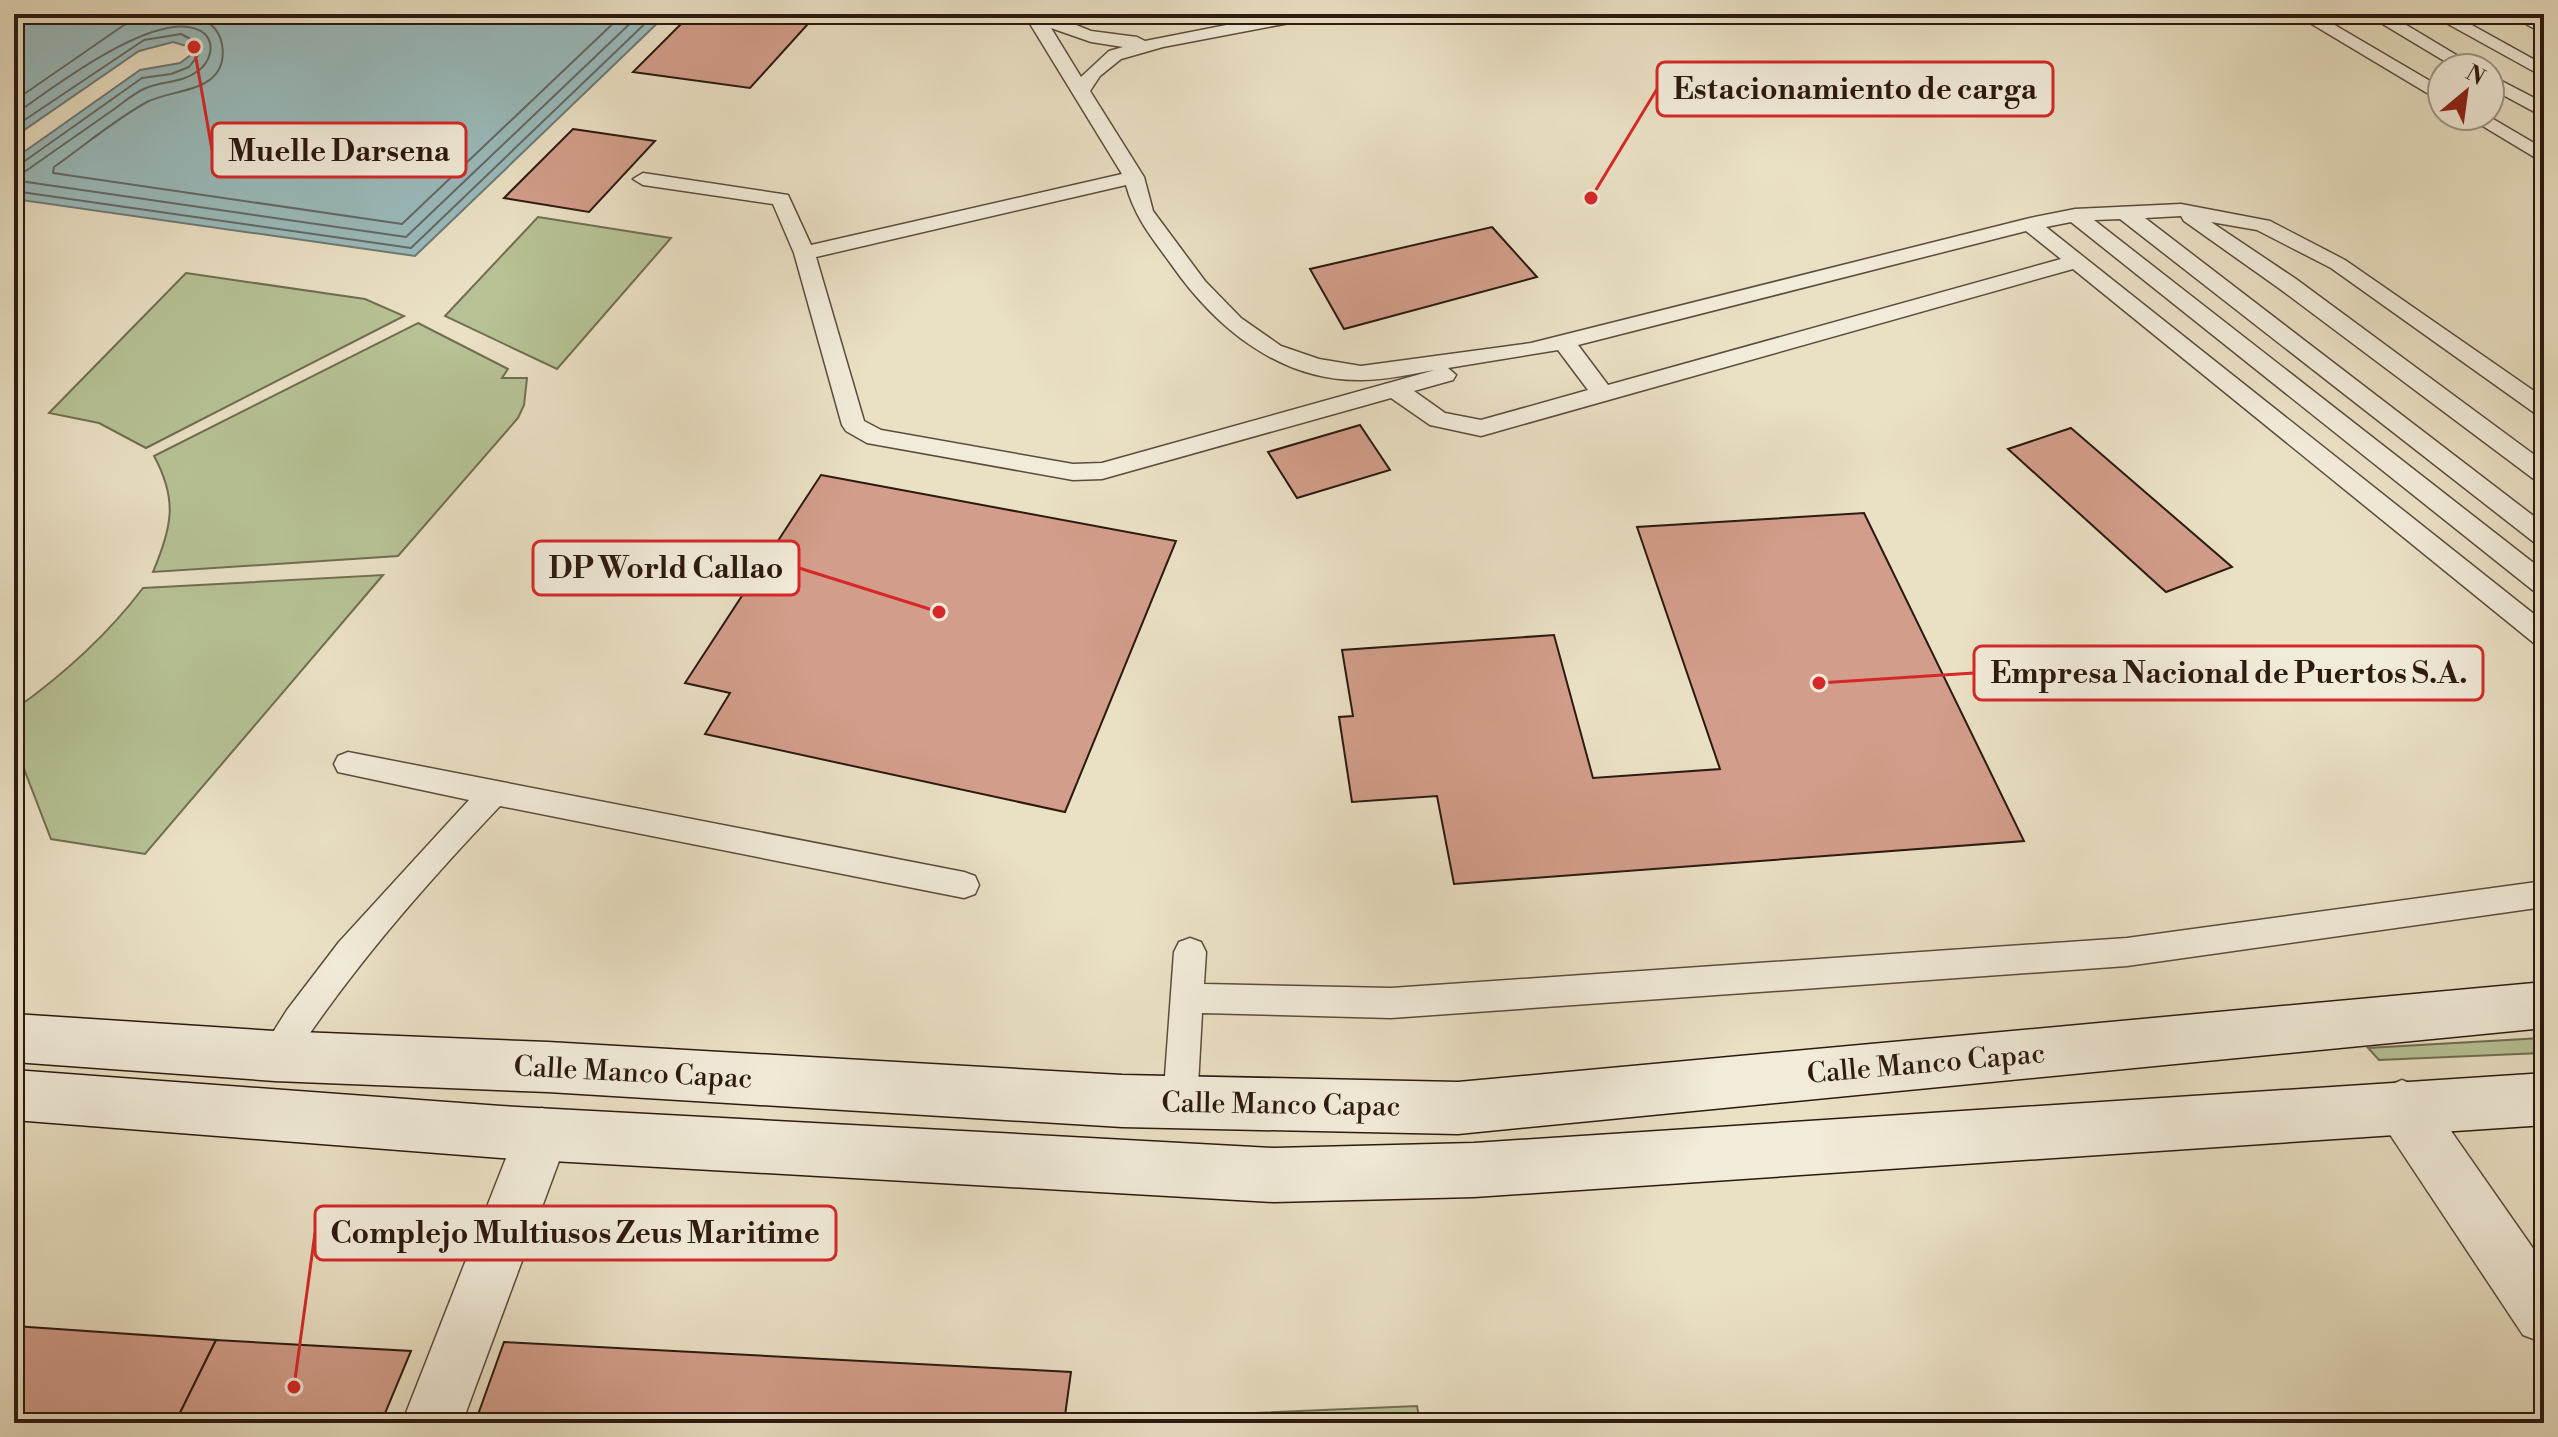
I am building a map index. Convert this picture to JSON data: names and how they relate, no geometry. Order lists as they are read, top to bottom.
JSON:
{
  "streets": {
    "main road": ["Calle Manco Capac"]
  },
  "places": [
    "Muelle Darsena",
    "Estacionamiento de carga",
    "DP World Callao",
    "Empresa Nacional de Puertos S.A.",
    "Complejo Multiusos Zeus Maritime"
  ],
  "north": "top right"
}
